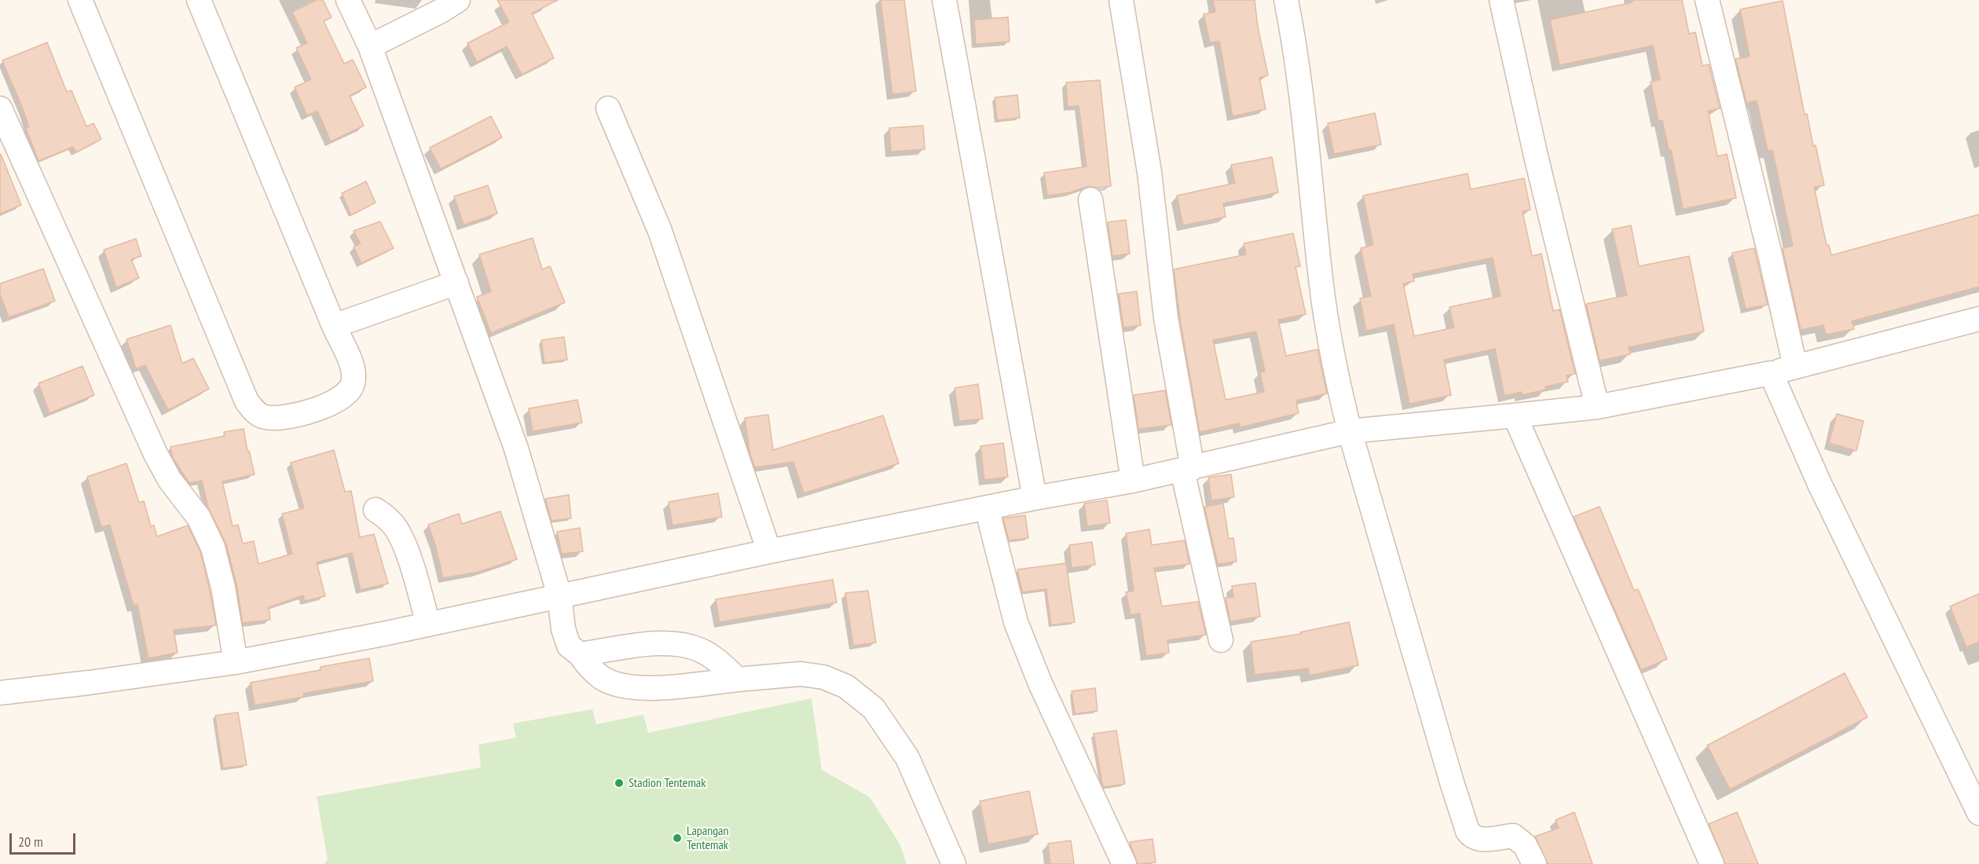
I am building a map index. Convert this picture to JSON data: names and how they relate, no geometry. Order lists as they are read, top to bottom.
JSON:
{
  "places": ["Stadion Tentemak", "Lapangan Tentemak"],
  "scale_bar": "20 m"
}
